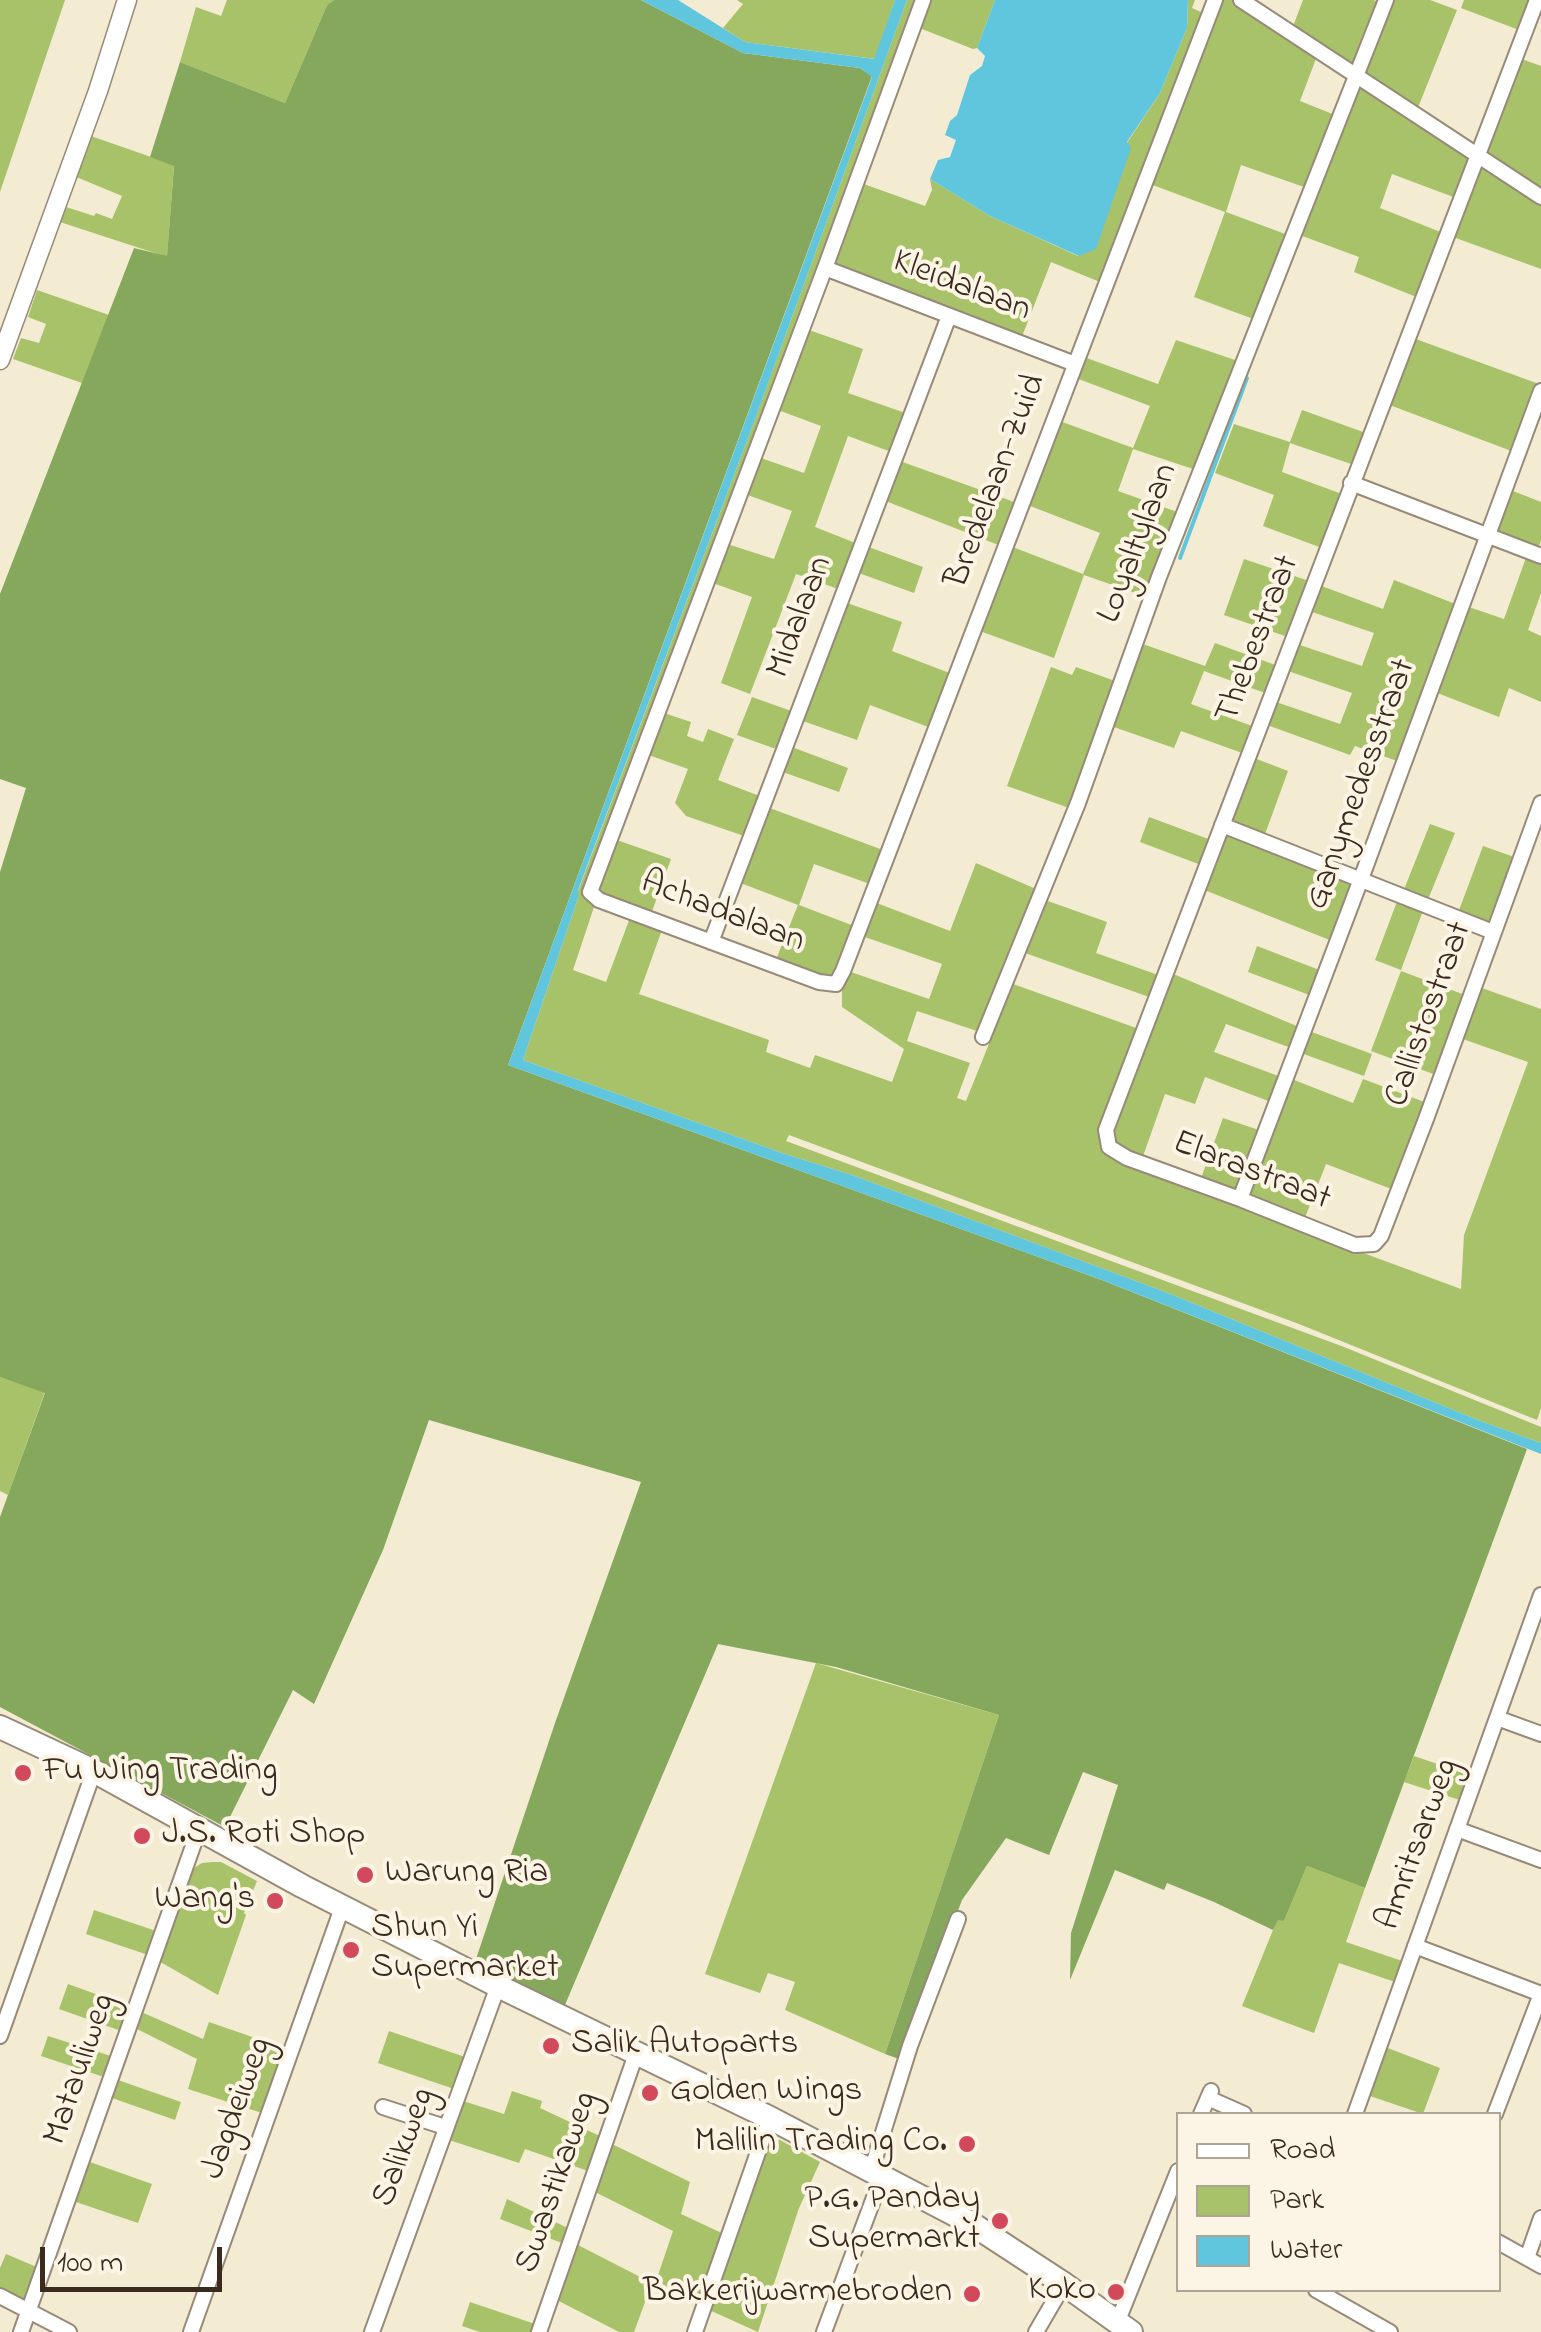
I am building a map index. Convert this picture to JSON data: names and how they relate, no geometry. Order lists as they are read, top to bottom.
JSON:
{
  "streets": {
    "street": [
      "Kleidalaan",
      "Bredelaan-Zuid",
      "Loyaltylaan",
      "Midalaan",
      "Thebestraat",
      "Ganymedesstraat",
      "Achadalaan",
      "Callistostraat",
      "Elarastraat",
      "Amritsarweg",
      "Matauliweg",
      "Jagdeiweg",
      "Salikweg",
      "Swastikaweg"
    ]
  },
  "crossings": [
    ["Kleidalaan", "Bredelaan-Zuid"],
    ["Kleidalaan", "Midalaan"],
    ["Kleidalaan", "Achadalaan"],
    ["Bredelaan-Zuid", "Achadalaan"],
    ["Midalaan", "Achadalaan"],
    ["Thebestraat", "Elarastraat"],
    ["Ganymedesstraat", "Elarastraat"],
    ["Callistostraat", "Elarastraat"]
  ],
  "places": [
    "Fu Wing Trading",
    "J.S. Roti Shop",
    "Warung Ria",
    "Wang's",
    "Shun Yi Supermarket",
    "Salik Autoparts",
    "Golden Wings",
    "Malilin Trading Co.",
    "P.G. Panday Supermarkt",
    "Koko",
    "Bakkerijwarmebroden"
  ],
  "legend": ["Road", "Park", "Water"],
  "scale_bar": "100 m"
}
